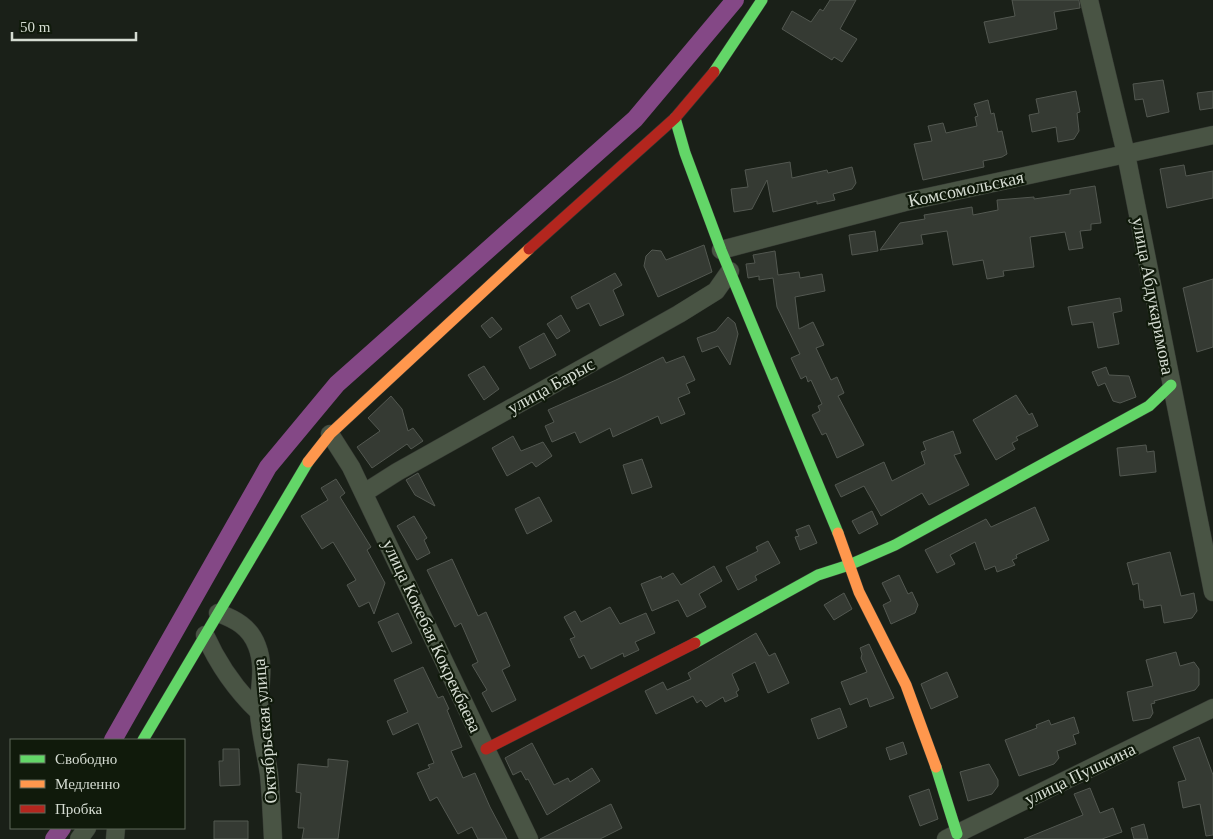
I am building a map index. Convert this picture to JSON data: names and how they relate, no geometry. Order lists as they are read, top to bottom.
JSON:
{
  "streets": {
    "street": [
      "Комсомольская",
      "улица Абдукаримова",
      "улица Барыс",
      "улица Кокебая Кокрекбаева",
      "Октябрьская улица",
      "улица Пушкина"
    ]
  },
  "crossings": [
    ["Комсомольская", "улица Абдукаримова"],
    ["улица Барыс", "улица Кокебая Кокрекбаева"]
  ],
  "legend": ["Свободно", "Медленно", "Пробка"],
  "scale_bar": "50 m"
}
